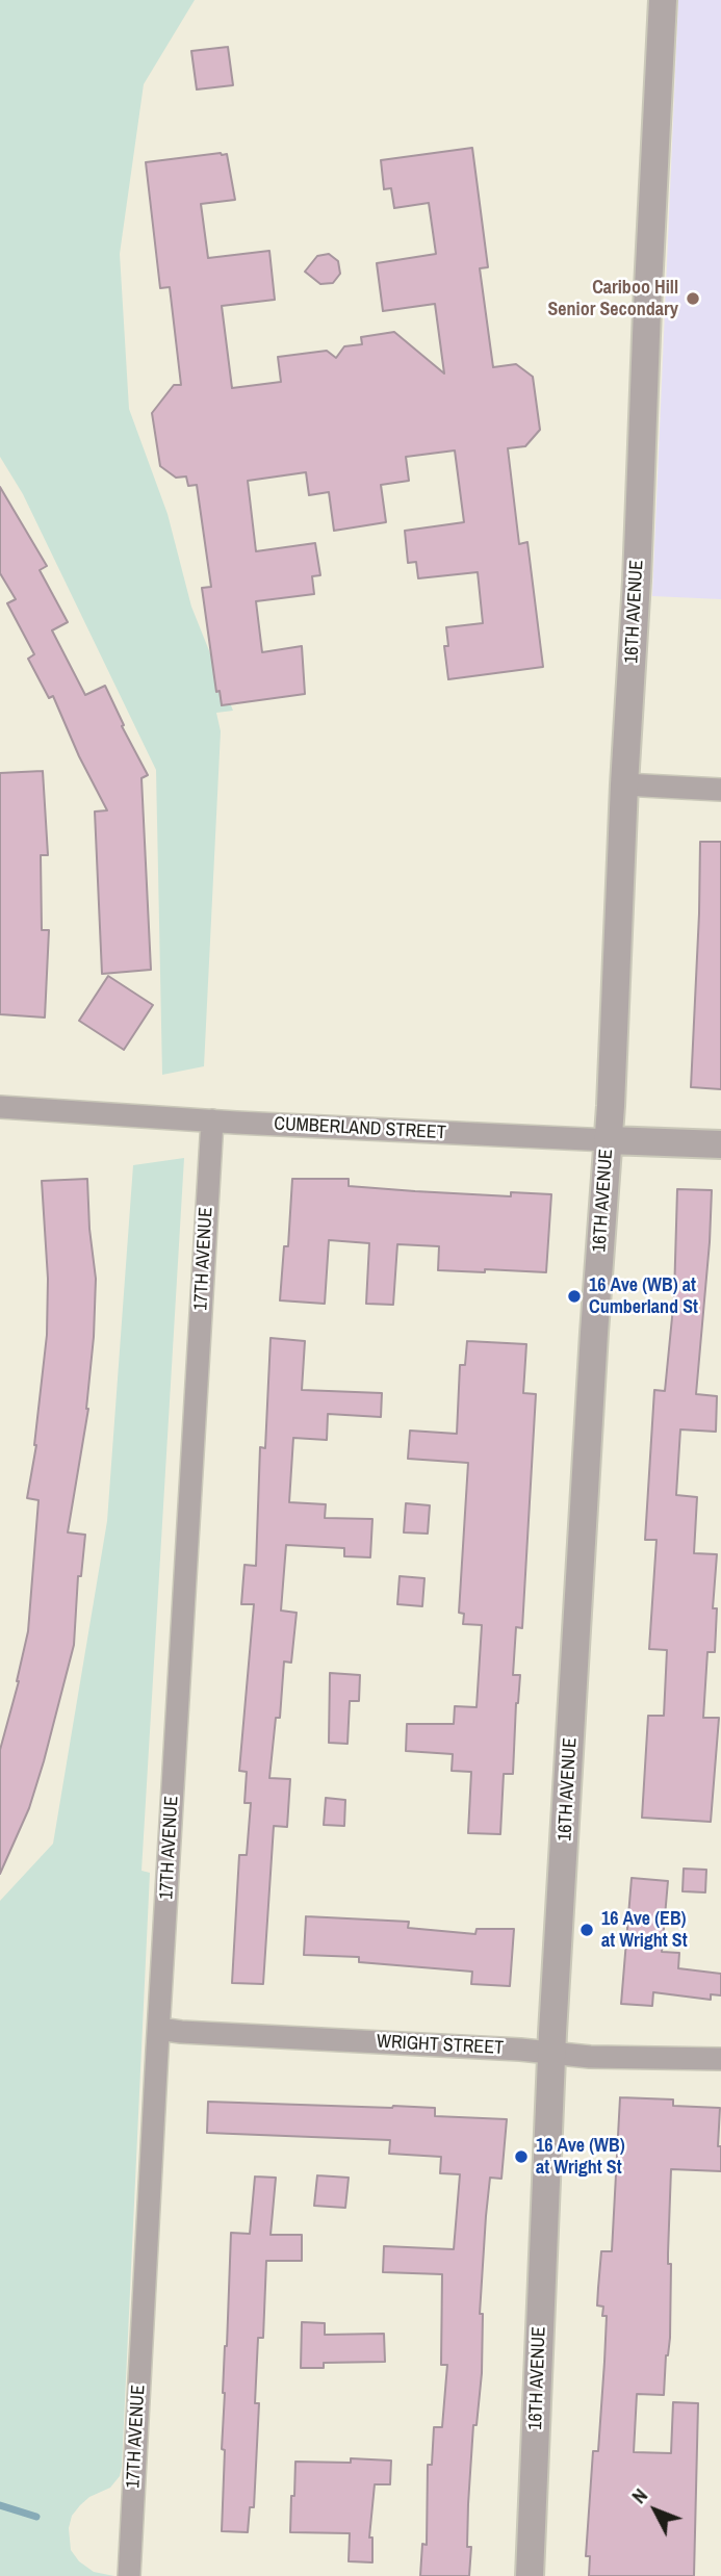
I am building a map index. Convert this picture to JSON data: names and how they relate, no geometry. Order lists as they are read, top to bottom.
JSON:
{
  "streets": {
    "street": [
      "16TH AVENUE",
      "CUMBERLAND STREET",
      "17TH AVENUE",
      "WRIGHT STREET"
    ]
  },
  "crossings": [
    ["16TH AVENUE", "CUMBERLAND STREET"],
    ["16TH AVENUE", "WRIGHT STREET"],
    ["CUMBERLAND STREET", "17TH AVENUE"],
    ["17TH AVENUE", "WRIGHT STREET"]
  ],
  "places": [
    "Cariboo Hill Senior Secondary",
    "16 Ave (WB) at Cumberland St",
    "16 Ave (EB) at Wright St",
    "16 Ave (WB) at Wright St"
  ],
  "north": "top left"
}
